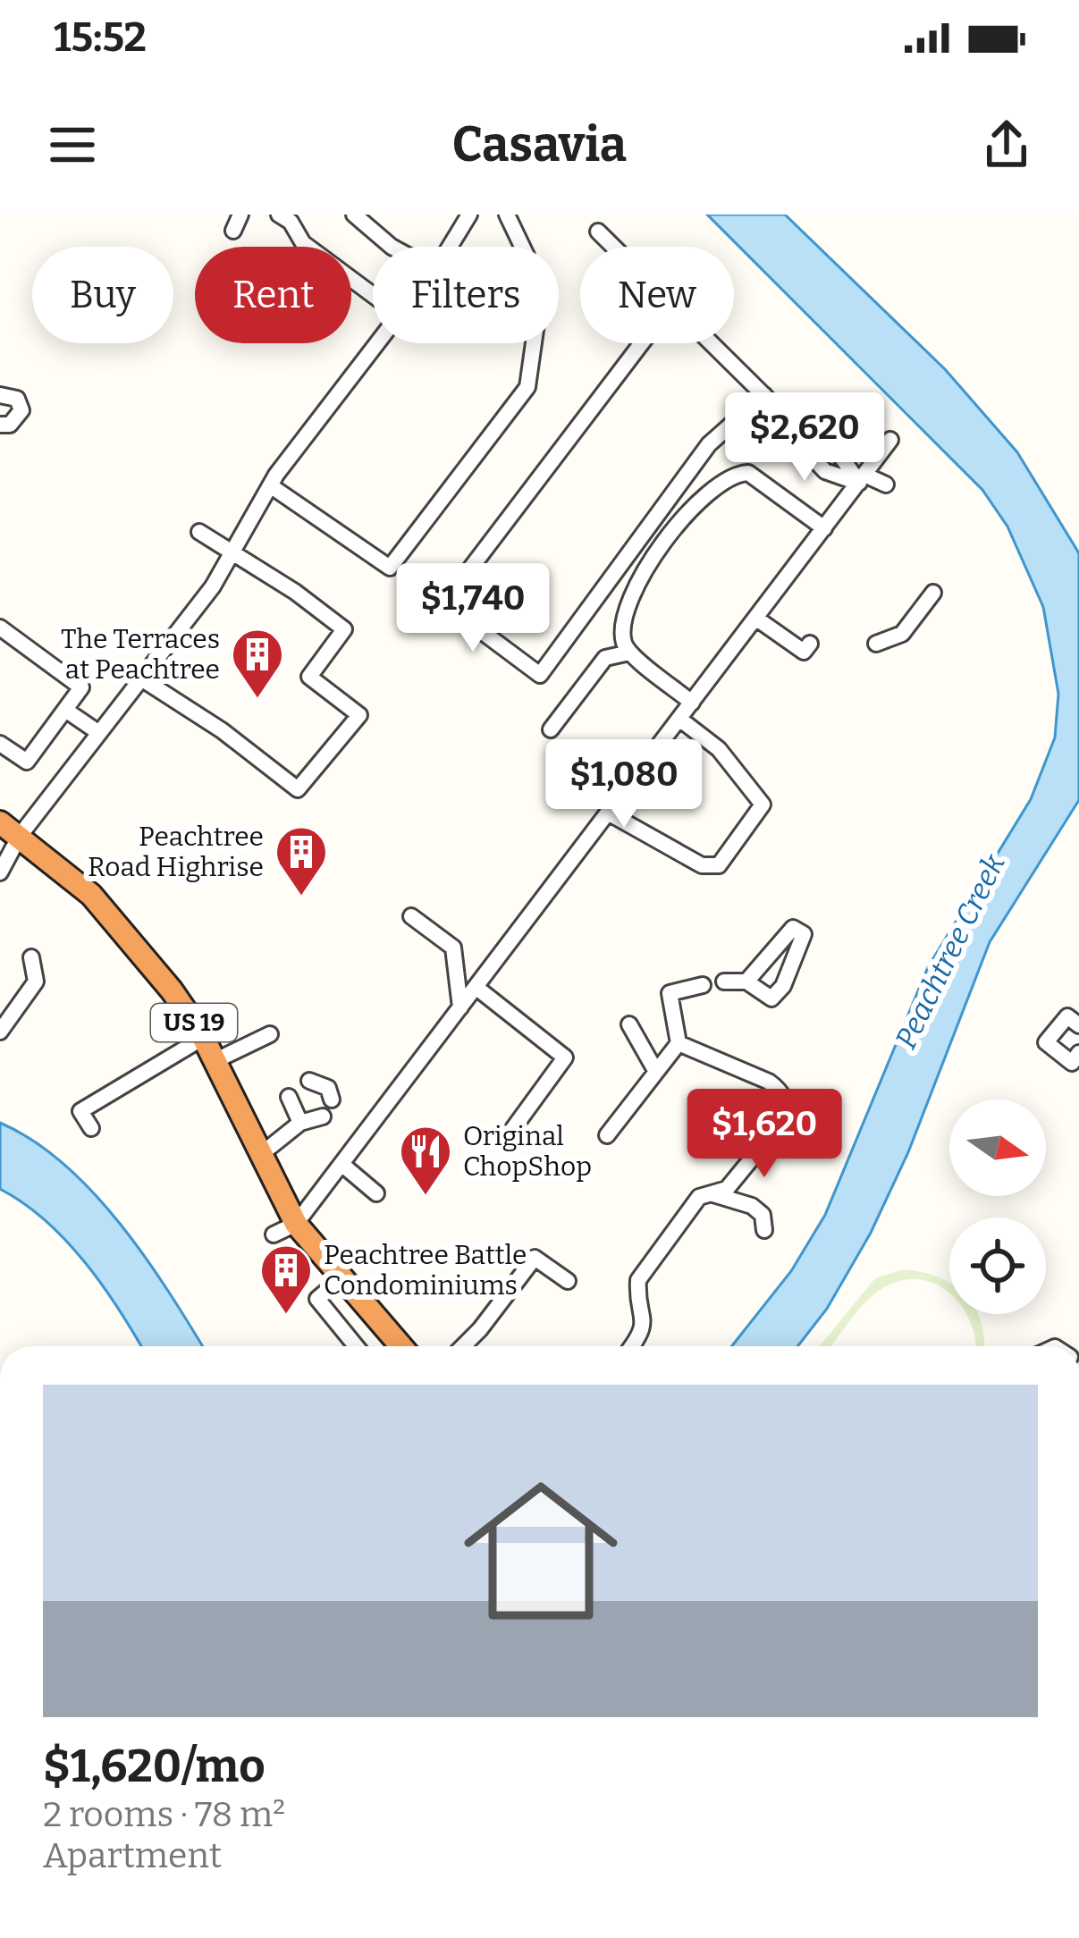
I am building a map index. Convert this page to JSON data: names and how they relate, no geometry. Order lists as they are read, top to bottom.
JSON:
{
  "streets": {
    "highway": ["US 19"]
  },
  "water": ["Peachtree Creek"],
  "places": {
    "building": ["The Terraces at Peachtree", "Peachtree Road Highrise", "Peachtree Battle Condominiums"],
    "restaurant": ["Original ChopShop"]
  },
  "north": "right",
  "page": {
    "status": "15:52",
    "header": "Casavia",
    "chip": [
      "Buy",
      "Rent",
      "Filters",
      "New"
    ],
    "price": [
      "$2,620",
      "$1,740",
      "$1,080",
      "$1,620"
    ],
    "list": [
      {
        "name": "$1,620/mo",
        "note": "2 rooms · 78 m² · Apartment"
      }
    ]
  }
}
